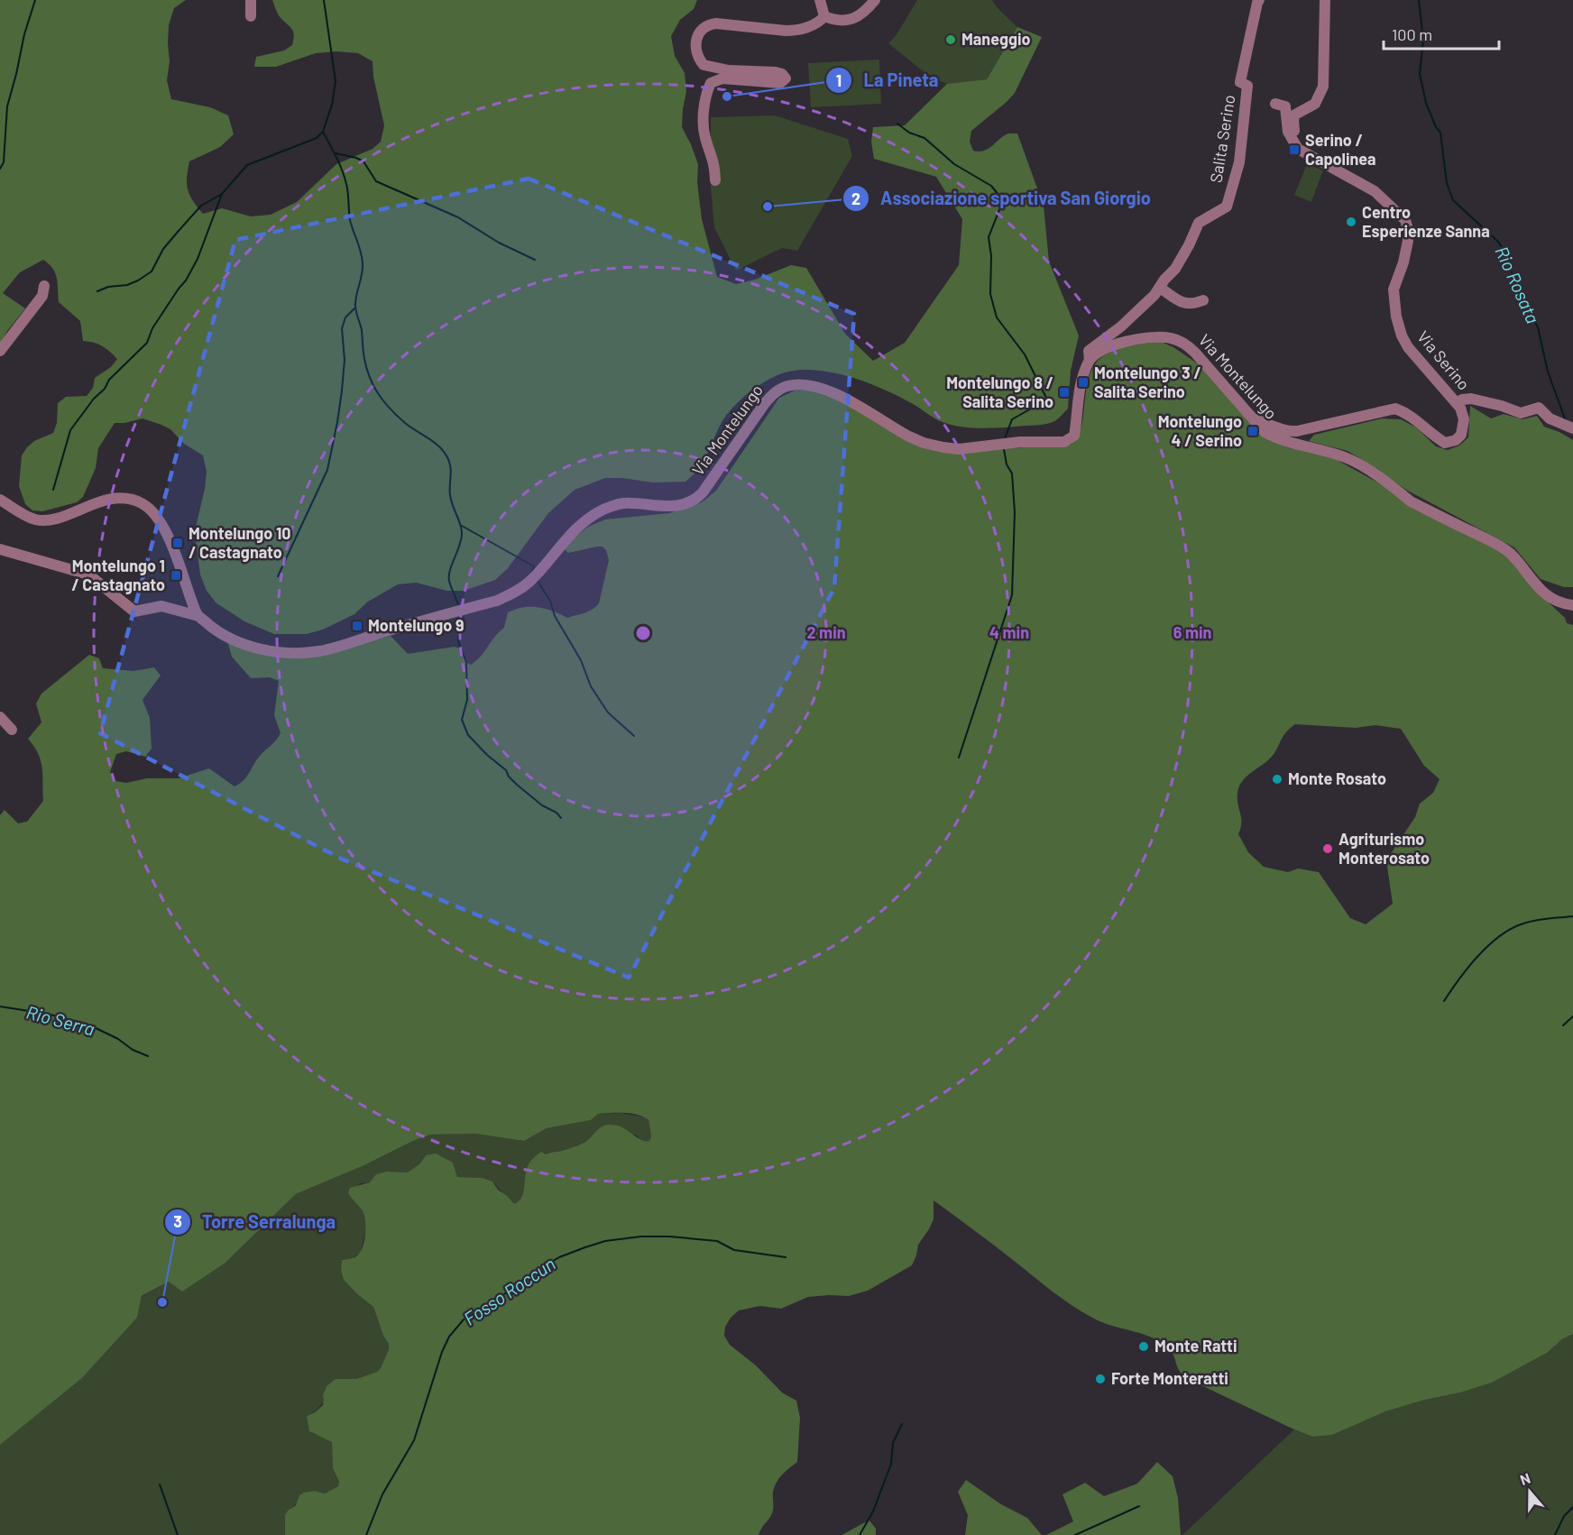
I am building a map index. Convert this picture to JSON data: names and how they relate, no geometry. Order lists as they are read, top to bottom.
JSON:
{
  "streets": {
    "street": ["Salita Serino", "Via Serino", "Via Montelungo"]
  },
  "crossings": [
    ["Salita Serino", "Via Montelungo"],
    ["Via Serino", "Via Montelungo"]
  ],
  "water": ["Rio Rosata", "Rio Serra", "Fosso Roccun"],
  "places": {
    "other": [
      "Maneggio",
      "La Pineta",
      "Associazione sportiva San Giorgio",
      "Centro Esperienze Sanna",
      "Monte Rosato",
      "Agriturismo Monterosato",
      "Torre Serralunga",
      "Monte Ratti",
      "Forte Monteratti"
    ],
    "transit": [
      "Serino / Capolinea",
      "Montelungo 3 / Salita Serino",
      "Montelungo 8 / Salita Serino",
      "Montelungo 4 / Serino",
      "Montelungo 10 / Castagnato",
      "Montelungo 1 / Castagnato",
      "Montelungo 9"
    ]
  },
  "scale_bar": "100 m",
  "north": "top",
  "rings": ["2 min", "4 min", "6 min"]
}
